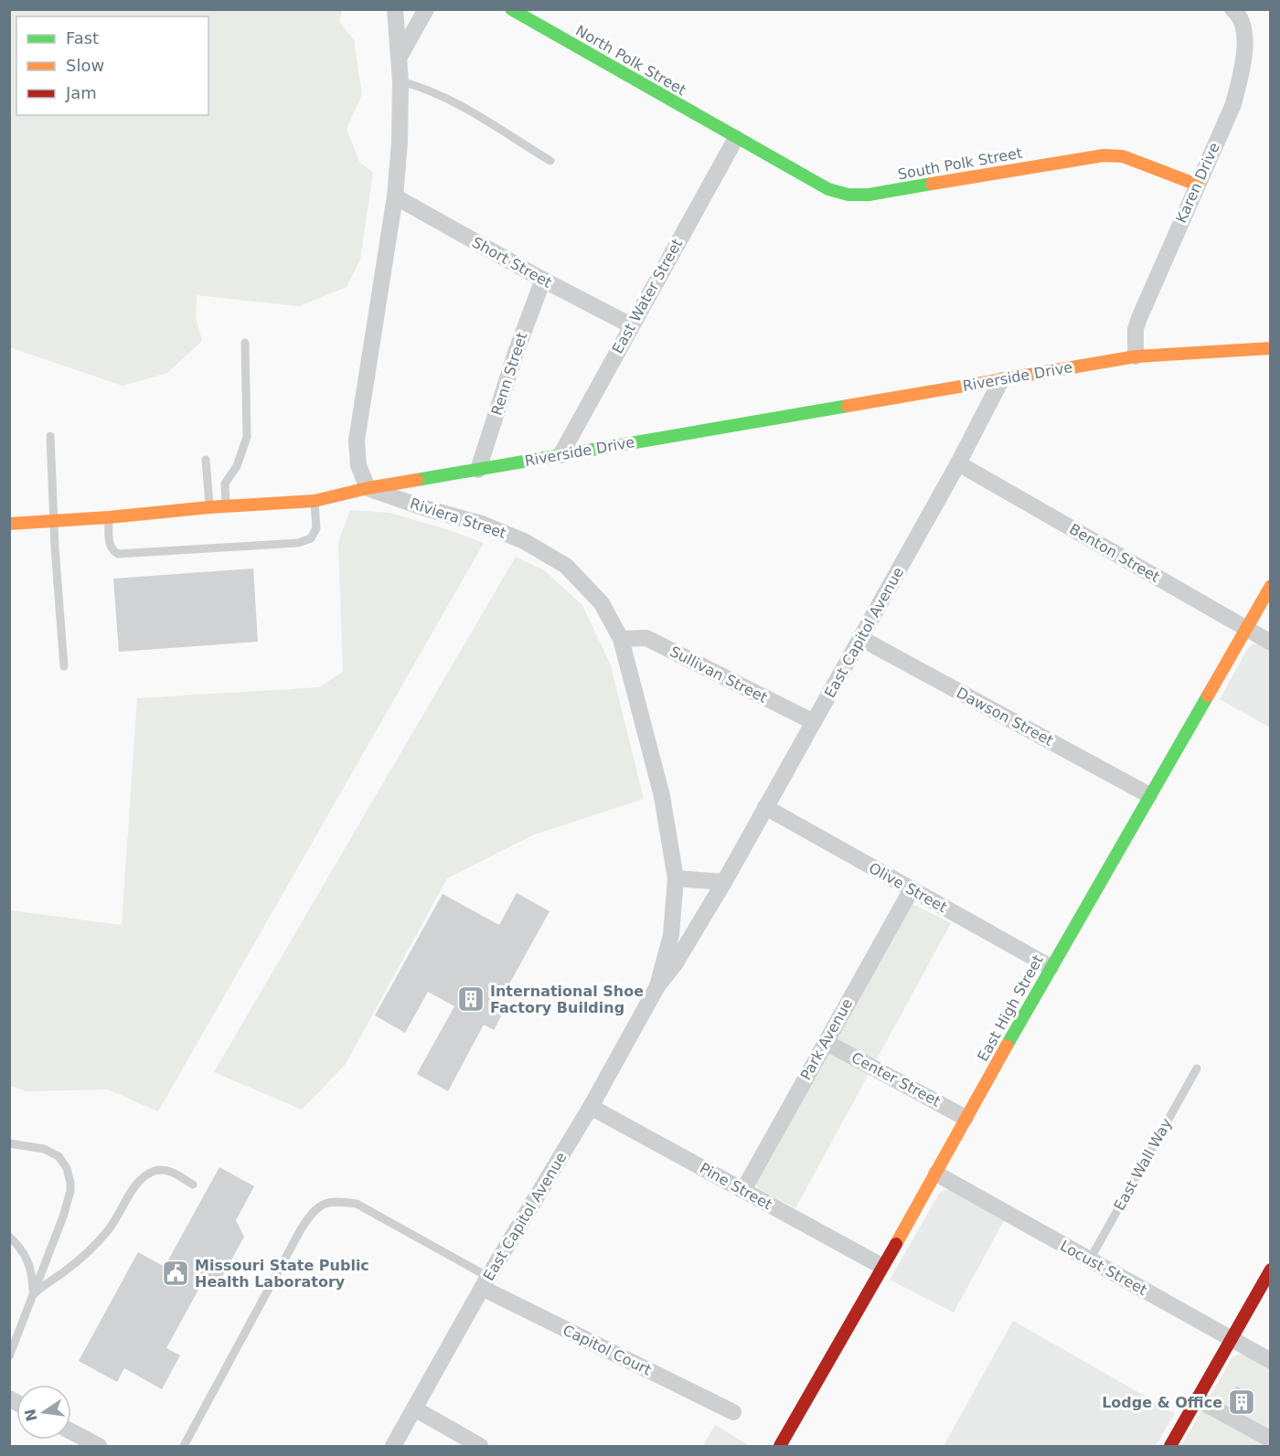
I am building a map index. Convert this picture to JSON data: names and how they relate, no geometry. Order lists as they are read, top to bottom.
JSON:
{
  "streets": {
    "street": [
      "North Polk Street",
      "South Polk Street",
      "Karen Drive",
      "Short Street",
      "East Water Street",
      "Renn Street",
      "Riverside Drive",
      "Riviera Street",
      "Benton Street",
      "East Capitol Avenue",
      "Sullivan Street",
      "Dawson Street",
      "Olive Street",
      "East High Street",
      "Park Avenue",
      "Center Street",
      "Pine Street",
      "Locust Street",
      "Capitol Court"
    ],
    "lane": ["East Wall Way"]
  },
  "crossings": [
    ["North Polk Street", "South Polk Street"],
    ["North Polk Street", "East Water Street"],
    ["South Polk Street", "Karen Drive"],
    ["South Polk Street", "East Water Street"],
    ["Karen Drive", "Riverside Drive"],
    ["Short Street", "East Water Street"],
    ["Short Street", "Renn Street"],
    ["East Water Street", "Riverside Drive"],
    ["Renn Street", "Riverside Drive"],
    ["Riverside Drive", "Riviera Street"],
    ["Riverside Drive", "East Capitol Avenue"],
    ["Riviera Street", "East Capitol Avenue"],
    ["Riviera Street", "Sullivan Street"],
    ["Benton Street", "East Capitol Avenue"],
    ["Benton Street", "East High Street"],
    ["East Capitol Avenue", "Sullivan Street"],
    ["East Capitol Avenue", "Dawson Street"],
    ["East Capitol Avenue", "Olive Street"],
    ["East Capitol Avenue", "Pine Street"],
    ["East Capitol Avenue", "Capitol Court"],
    ["Dawson Street", "East High Street"],
    ["Olive Street", "East High Street"],
    ["Olive Street", "Park Avenue"],
    ["East High Street", "Center Street"],
    ["East High Street", "Pine Street"],
    ["East High Street", "Locust Street"],
    ["Park Avenue", "Center Street"],
    ["Park Avenue", "Pine Street"],
    ["East Wall Way", "Locust Street"]
  ],
  "places": {
    "building": ["International Shoe Factory Building", "Lodge & Office"],
    "public building": ["Missouri State Public Health Laboratory"]
  },
  "legend": ["Fast", "Slow", "Jam"],
  "north": "left"
}
